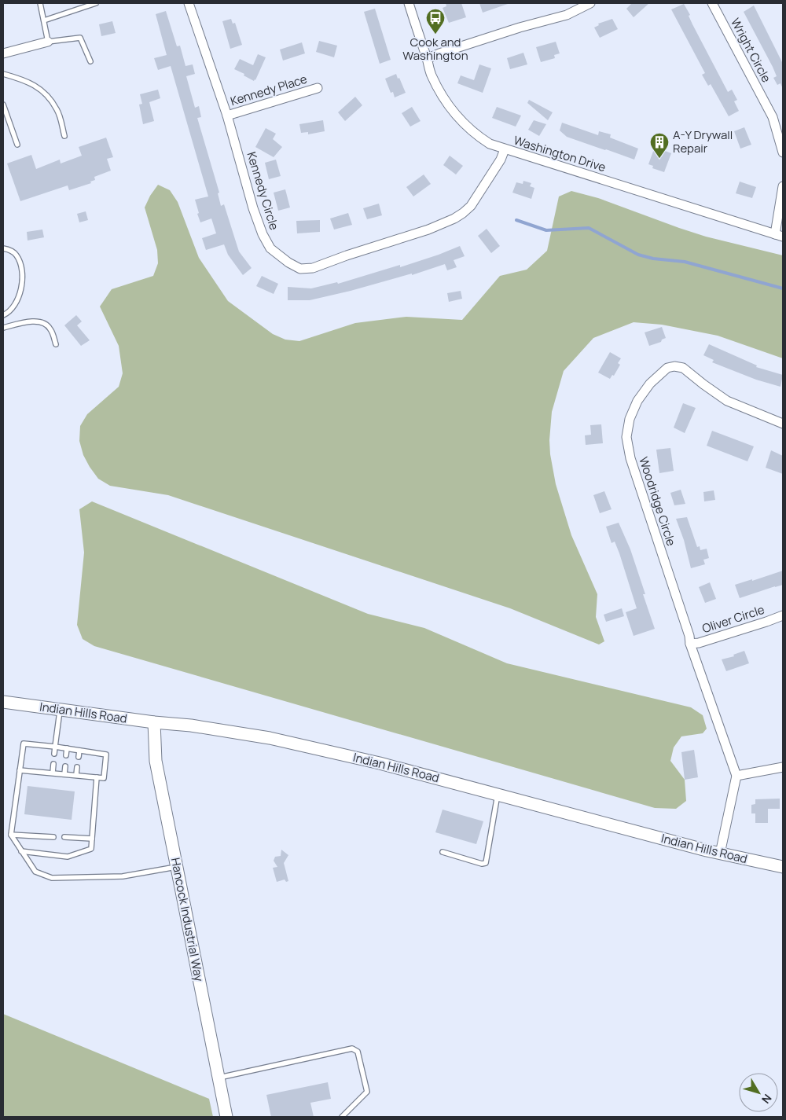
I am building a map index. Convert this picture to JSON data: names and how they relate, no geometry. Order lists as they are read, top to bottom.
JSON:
{
  "streets": {
    "street": [
      "Wright Circle",
      "Kennedy Place",
      "Washington Drive",
      "Kennedy Circle",
      "Woodridge Circle",
      "Oliver Circle",
      "Indian Hills Road",
      "Hancock Industrial Way"
    ]
  },
  "crossings": [
    ["Kennedy Place", "Kennedy Circle"],
    ["Washington Drive", "Kennedy Circle"],
    ["Woodridge Circle", "Oliver Circle"],
    ["Indian Hills Road", "Hancock Industrial Way"]
  ],
  "places": {
    "bus stop": ["Cook and Washington"],
    "building": ["A-Y Drywall Repair"]
  },
  "north": "bottom right"
}
